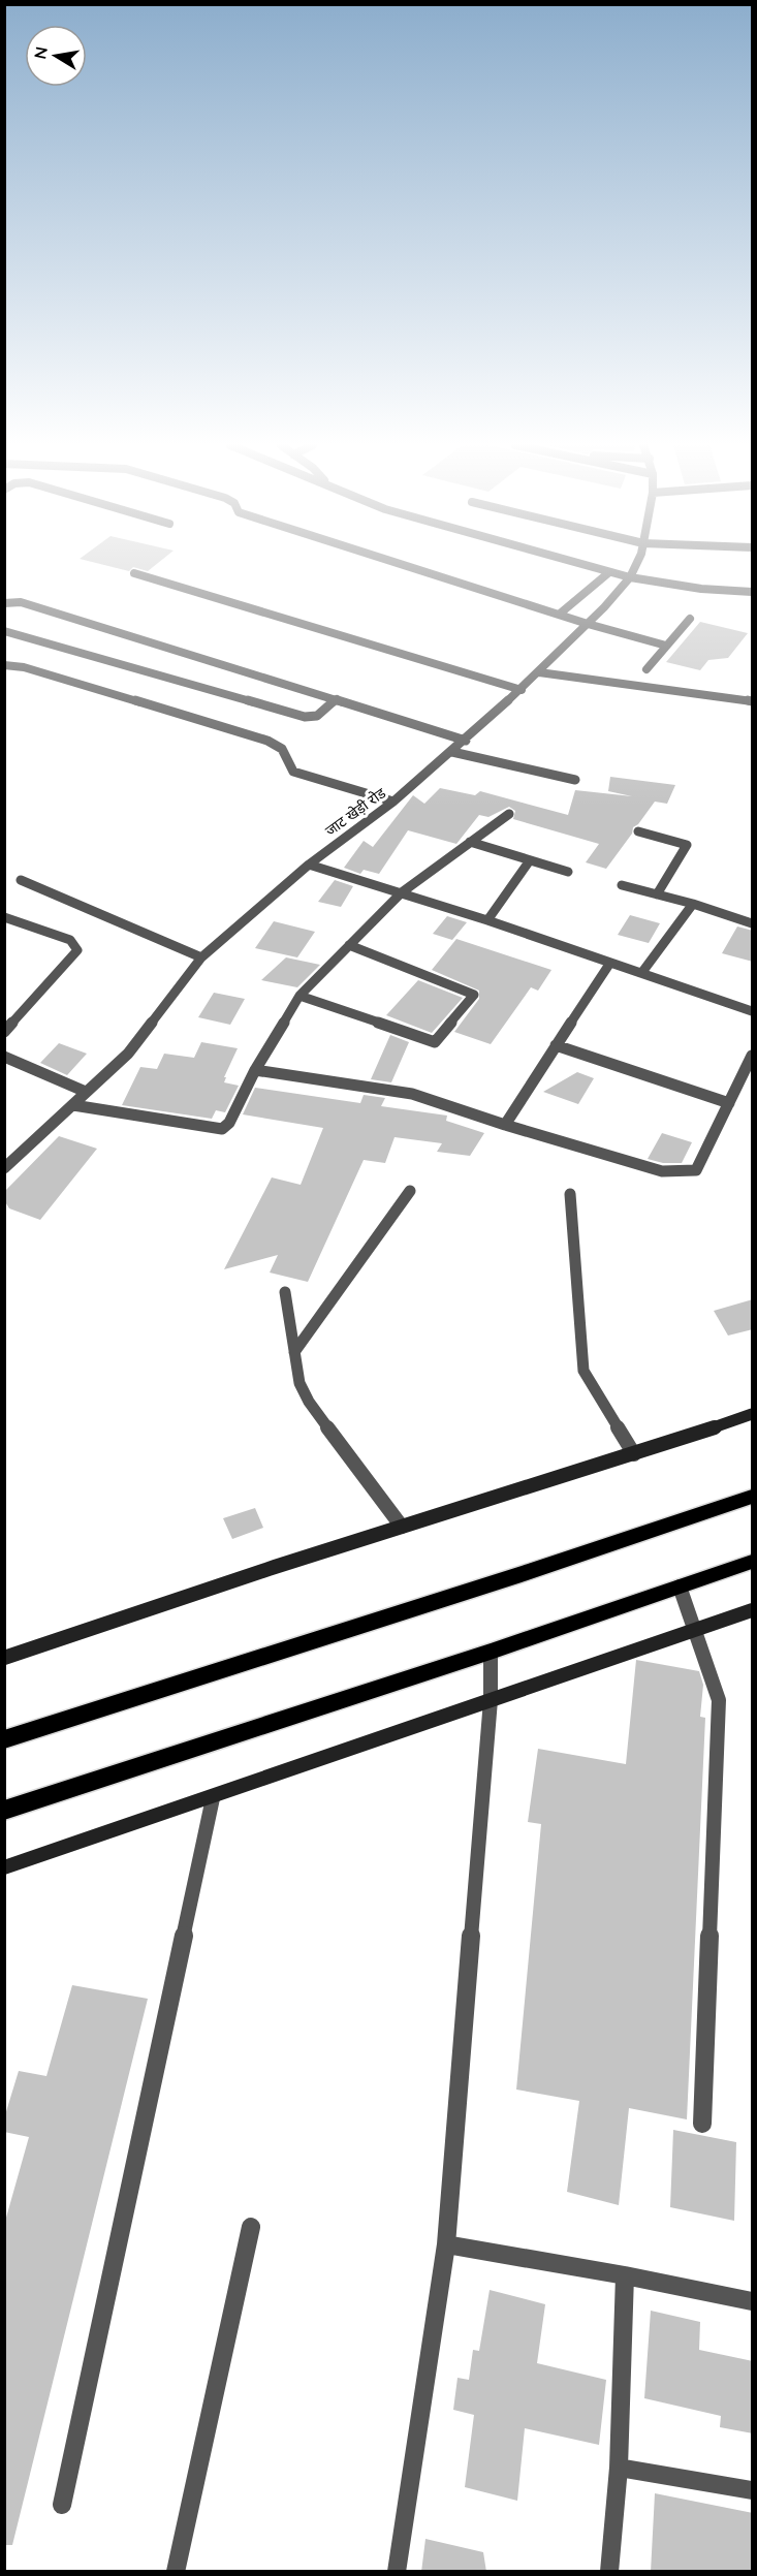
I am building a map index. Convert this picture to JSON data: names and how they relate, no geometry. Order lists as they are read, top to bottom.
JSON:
{
  "streets": {
    "street": ["जाट खेड़ी रोड"]
  },
  "north": "left"
}
